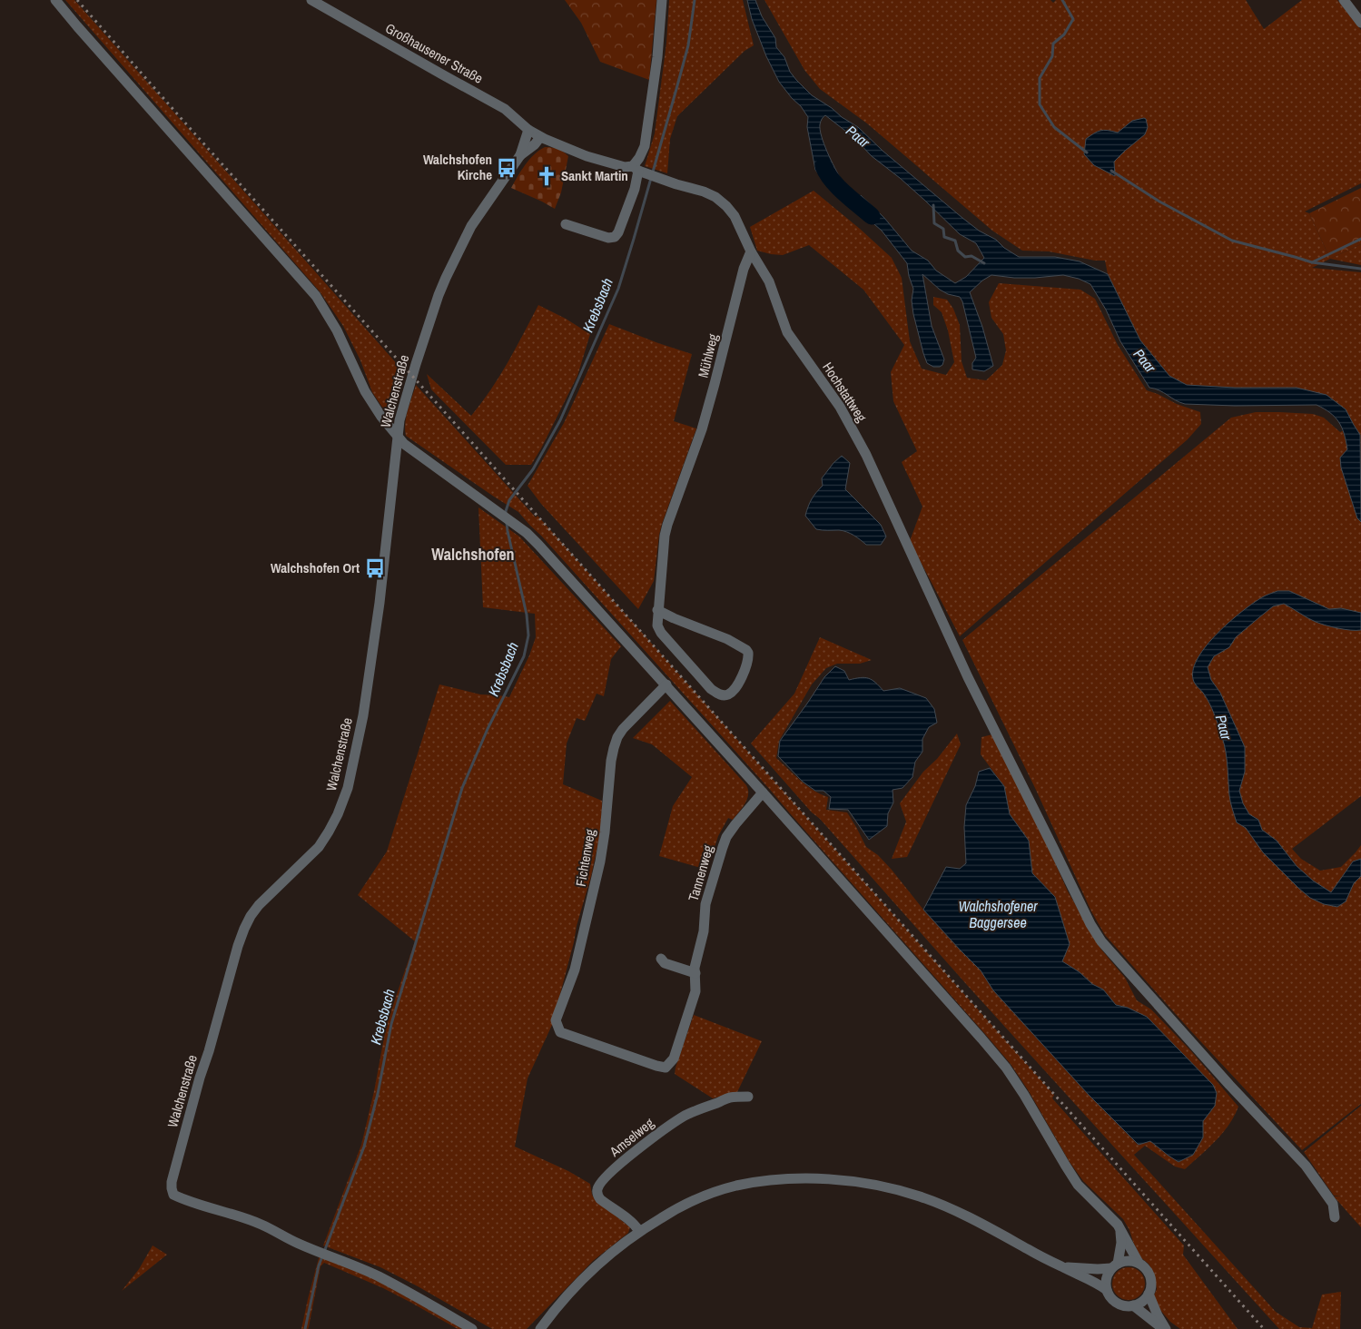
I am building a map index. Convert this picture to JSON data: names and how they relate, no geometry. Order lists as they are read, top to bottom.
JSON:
{
  "streets": {
    "street": [
      "Großhausener Straße",
      "Mühlweg",
      "Walchenstraße",
      "Hochstattweg",
      "Fichtenweg",
      "Tannenweg",
      "Amselweg"
    ]
  },
  "crossings": [
    ["Großhausener Straße", "Walchenstraße"],
    ["Mühlweg", "Hochstattweg"],
    ["Fichtenweg", "Tannenweg"]
  ],
  "districts": ["Walchshofen"],
  "water": ["Paar", "Krebsbach", "Walchshofener Baggersee"],
  "places": {
    "bus stop": ["Walchshofen Kirche", "Walchshofen Ort"],
    "church": ["Sankt Martin"]
  }
}
